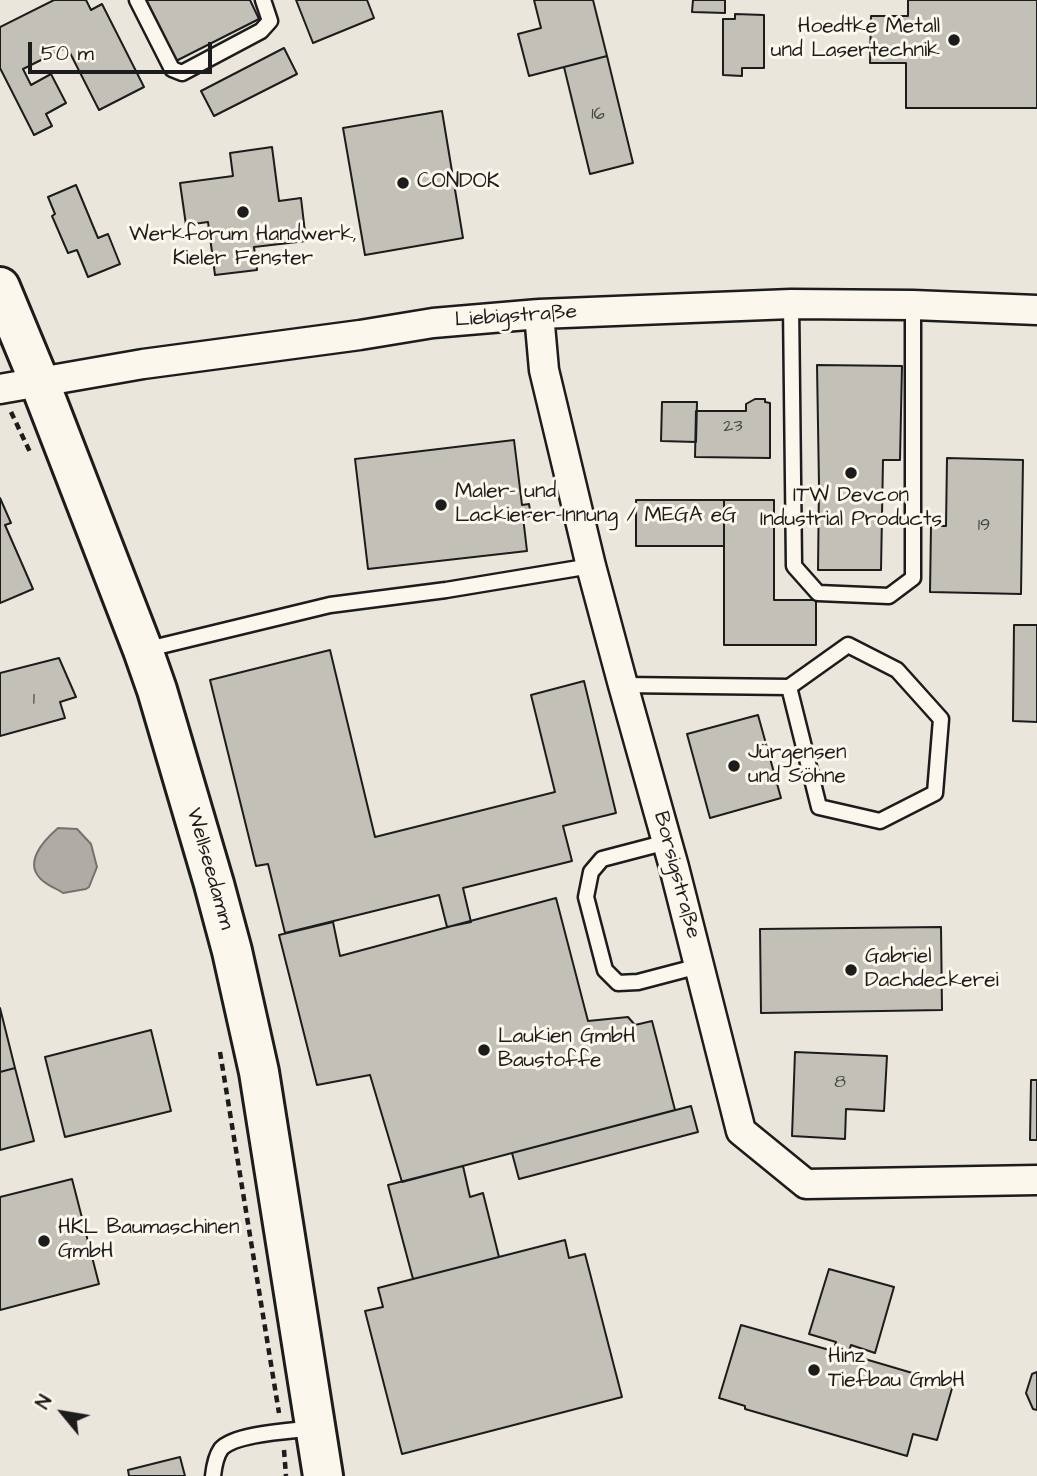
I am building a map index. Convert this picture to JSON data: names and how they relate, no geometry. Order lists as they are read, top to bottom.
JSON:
{
  "streets": {
    "main road": ["Wellseedamm"],
    "street": ["Liebigstraße", "Borsigstraße"]
  },
  "crossings": [
    ["Liebigstraße", "Wellseedamm"],
    ["Liebigstraße", "Borsigstraße"]
  ],
  "places": [
    "Hoedtke Metall und Lasertechnik",
    "CONDOK",
    "Werkforum Handwerk, Kieler Fenster",
    "ITW Devcon Industrial Products",
    "Maler- und Lackierer-Innung / MEGA eG",
    "Jürgensen und Söhne",
    "Gabriel Dachdeckerei",
    "Laukien GmbH Baustoffe",
    "HKL Baumaschinen GmbH",
    "Hinz Tiefbau GmbH"
  ],
  "house_numbers": [
    "16",
    "23",
    "19",
    "1",
    "8"
  ],
  "scale_bar": "50 m",
  "north": "top left"
}
